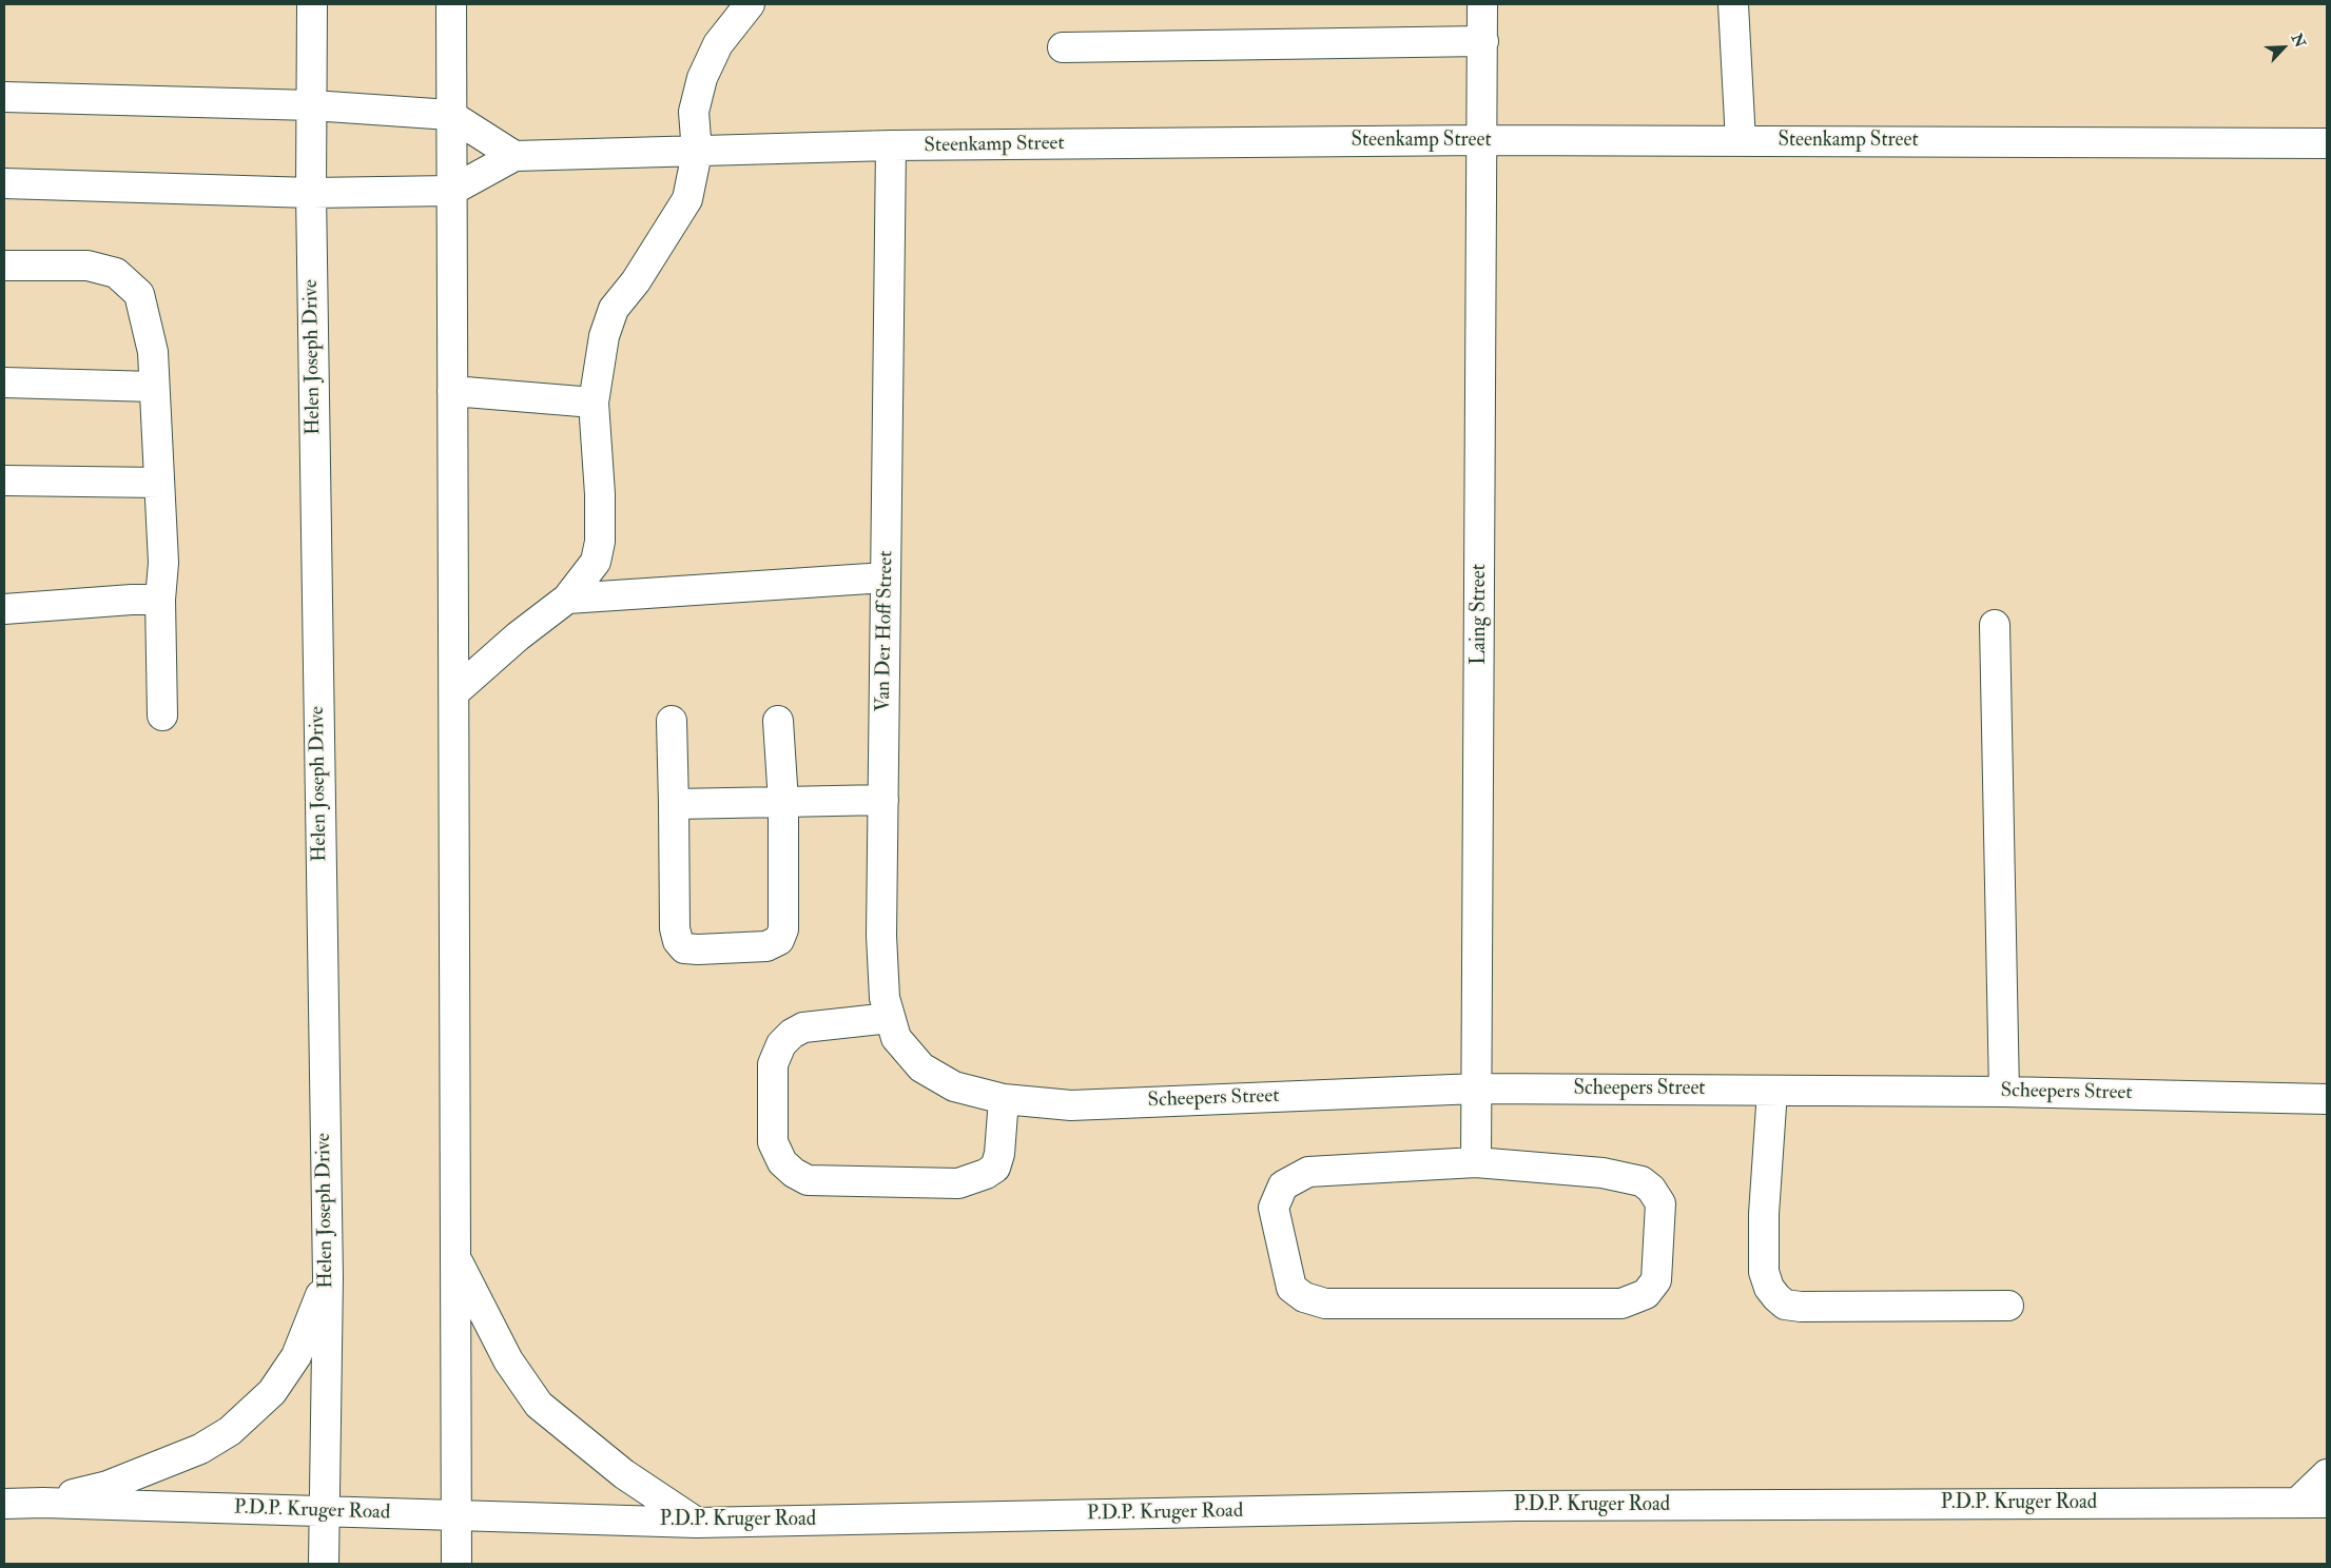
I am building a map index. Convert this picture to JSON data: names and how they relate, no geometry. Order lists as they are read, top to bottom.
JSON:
{
  "streets": {
    "street": [
      "Steenkamp Street",
      "Helen Joseph Drive",
      "Laing Street",
      "Van Der Hoff Street",
      "Scheepers Street",
      "P.D.P. Kruger Road"
    ]
  },
  "crossings": [
    ["Steenkamp Street", "Laing Street"],
    ["Steenkamp Street", "Van Der Hoff Street"],
    ["Helen Joseph Drive", "P.D.P. Kruger Road"],
    ["Laing Street", "Scheepers Street"],
    ["Van Der Hoff Street", "Scheepers Street"]
  ],
  "north": "top right"
}
